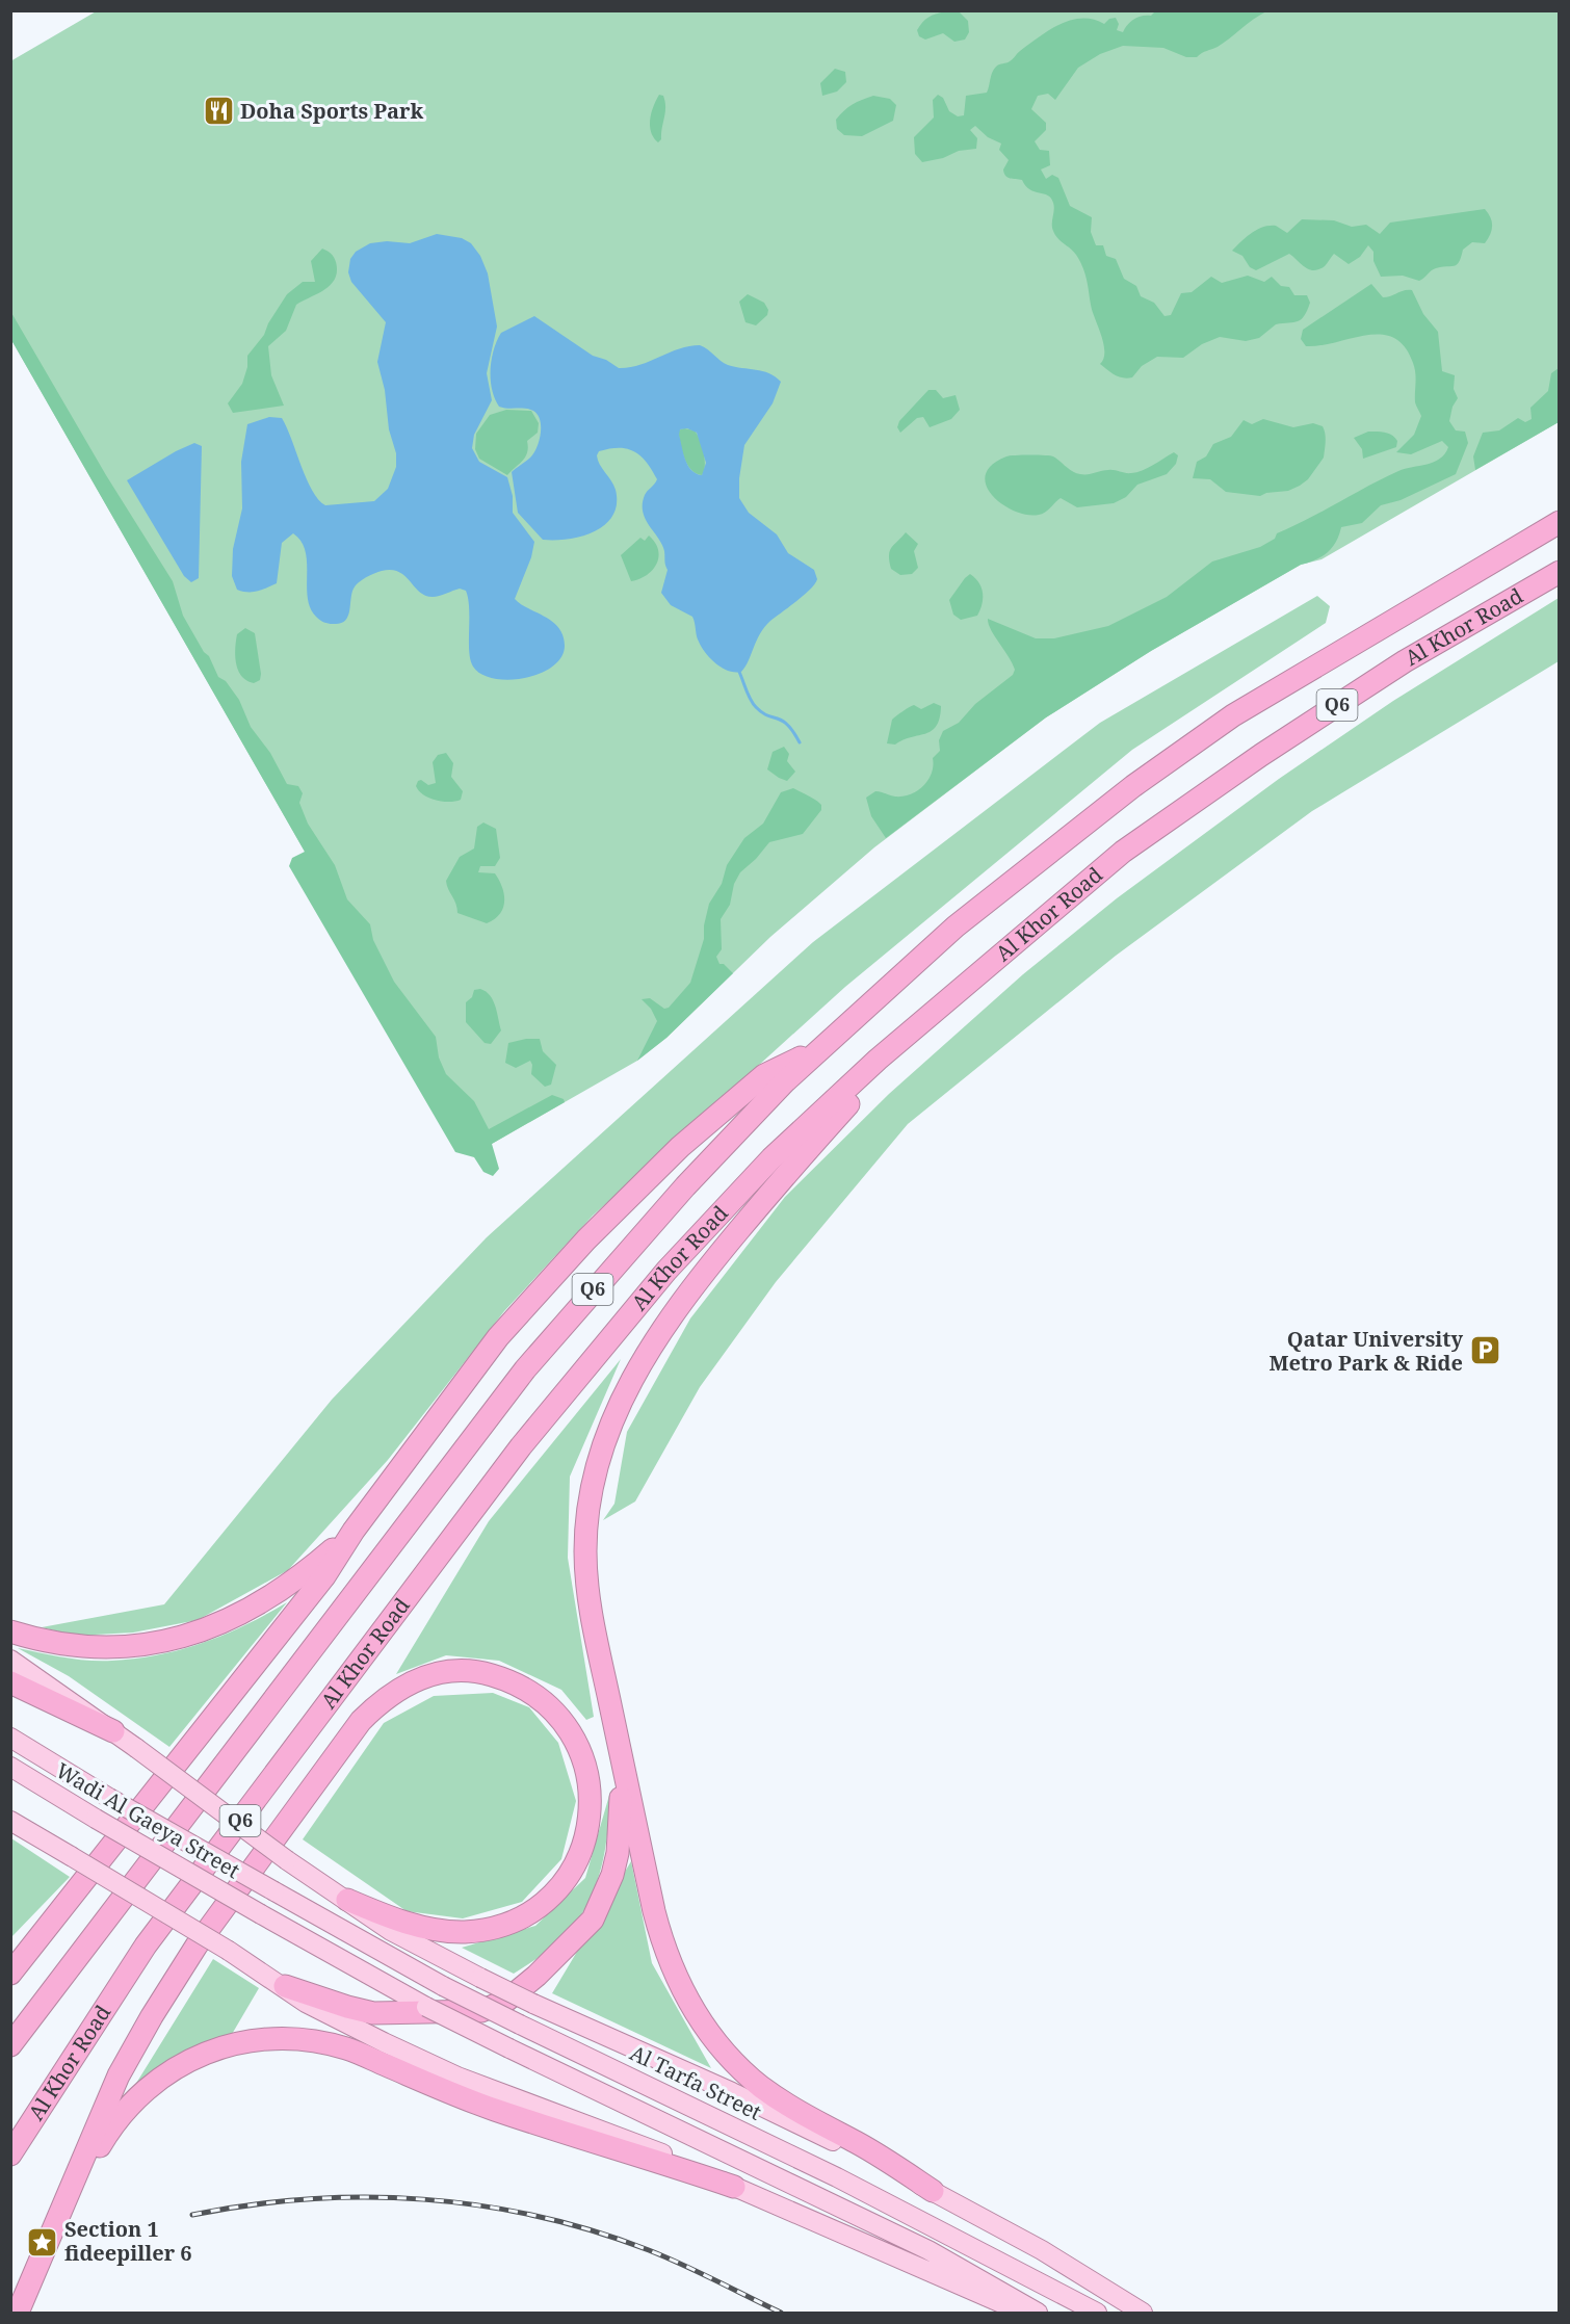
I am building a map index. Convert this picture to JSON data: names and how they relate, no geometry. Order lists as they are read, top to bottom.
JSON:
{
  "streets": {
    "highway": ["Al Khor Road", "Q6"],
    "main road": ["Wadi Al Gaeya Street", "Al Tarfa Street"]
  },
  "crossings": [
    ["Wadi Al Gaeya Street", "Al Tarfa Street"]
  ],
  "places": {
    "restaurant": ["Doha Sports Park"],
    "parking": ["Qatar University Metro Park & Ride"],
    "place": ["Section 1 fideepiller 6"]
  }
}
